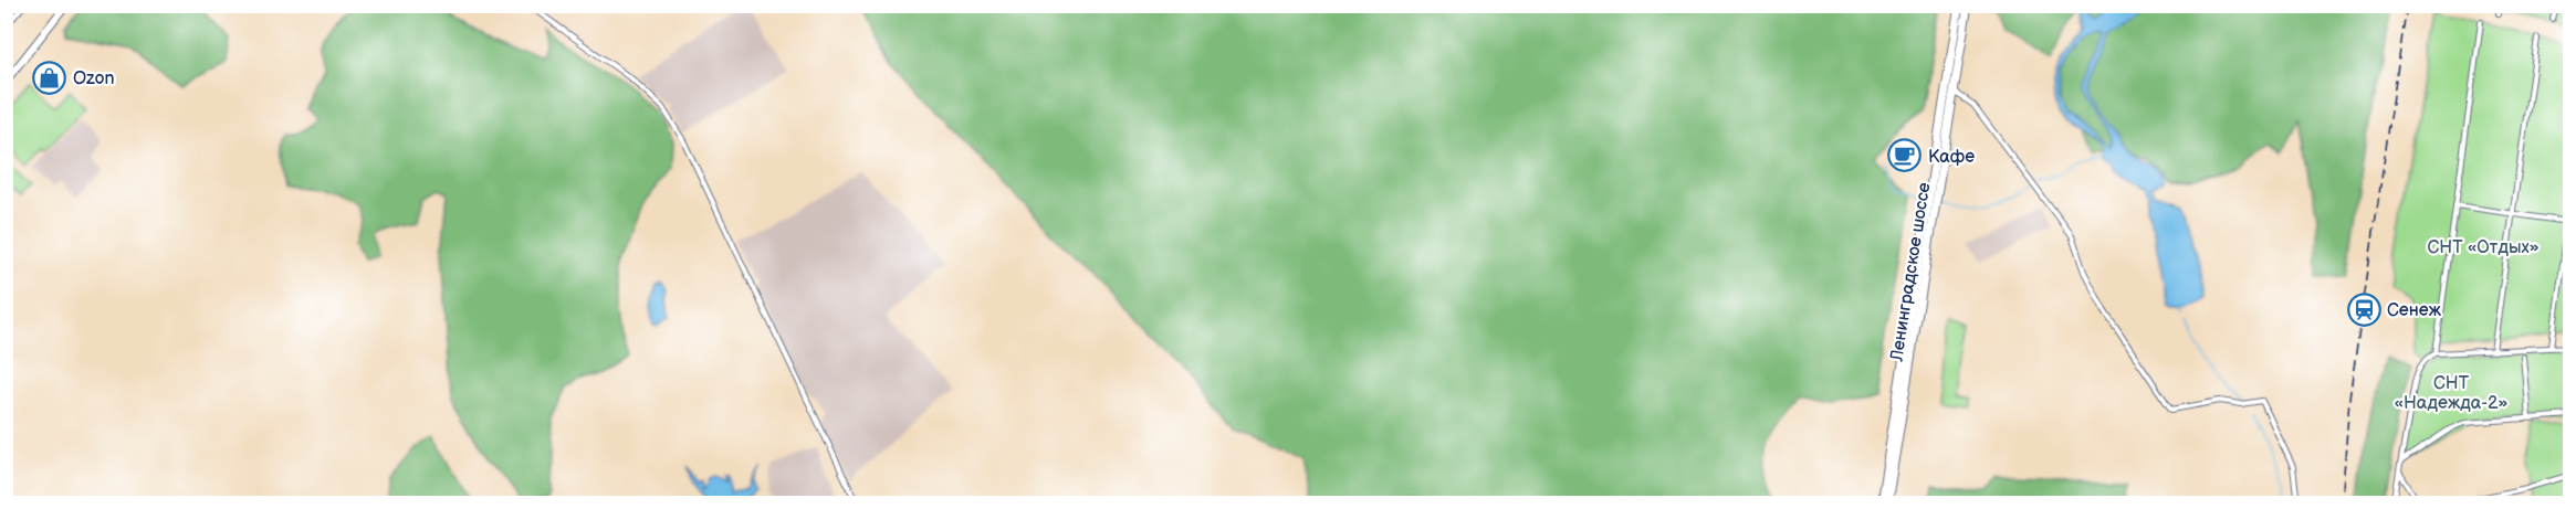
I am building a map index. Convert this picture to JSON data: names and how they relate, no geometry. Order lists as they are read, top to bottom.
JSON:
{
  "streets": {
    "highway": ["Ленинградское шоссе"]
  },
  "parks": ["СНТ «Отдых»", "СНТ «Надежда-2»"],
  "places": {
    "shop": ["Ozon"],
    "cafe": ["Кафе"],
    "station": ["Сенеж"]
  }
}
